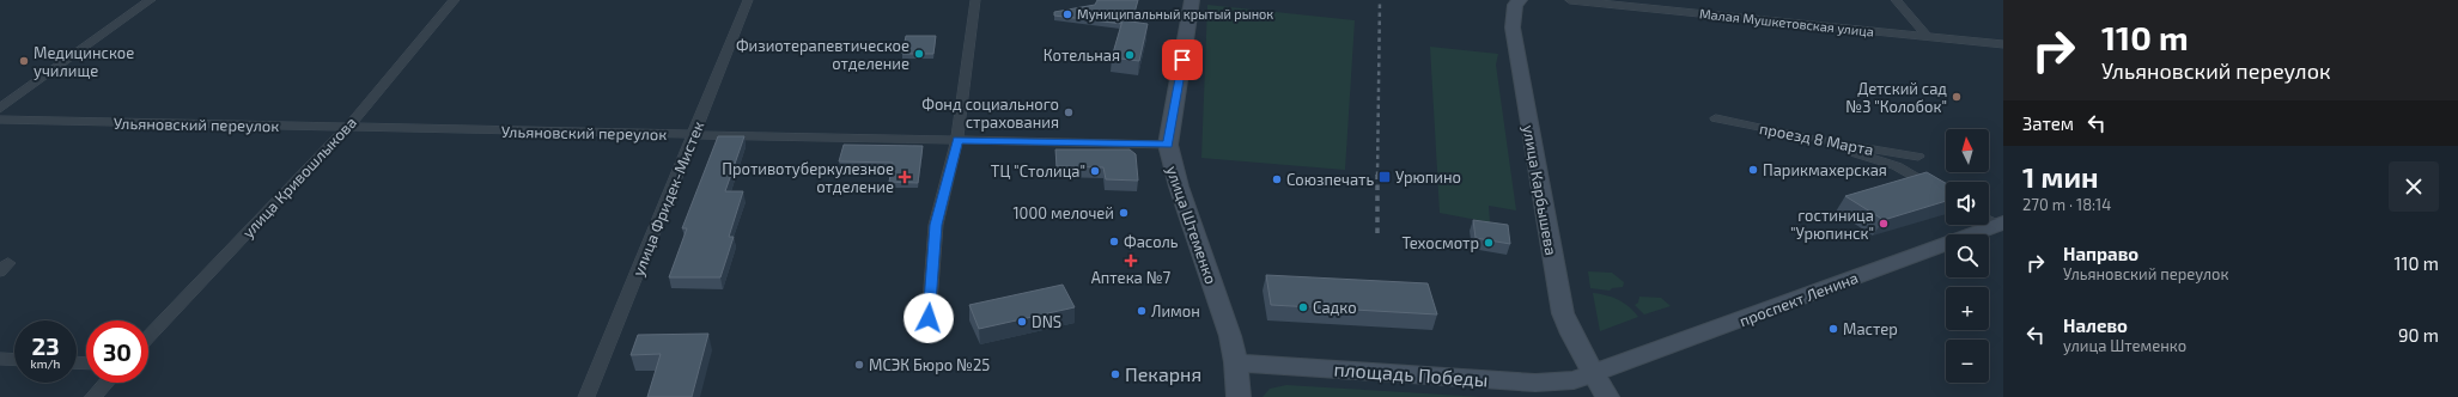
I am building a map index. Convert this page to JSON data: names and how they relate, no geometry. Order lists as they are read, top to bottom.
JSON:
{
  "streets": {
    "main road": [
      "улица Карбышева",
      "улица Штеменко",
      "проспект Ленина",
      "площадь Победы"
    ],
    "street": [
      "Малая Мушкетовская улица",
      "Ульяновский переулок",
      "проезд 8 Марта",
      "улица Кривошлыкова",
      "улица Фридек-Мистек"
    ]
  },
  "crossings": [
    ["Ульяновский переулок", "улица Кривошлыкова"],
    ["Ульяновский переулок", "улица Фридек-Мистек"],
    ["Ульяновский переулок", "улица Штеменко"],
    ["улица Карбышева", "проспект Ленина"],
    ["улица Карбышева", "площадь Победы"],
    ["улица Штеменко", "площадь Победы"],
    ["проспект Ленина", "площадь Победы"]
  ],
  "places": {
    "other": [
      "Муниципальный крытый рынок",
      "Физиотерапевтическое отделение",
      "Котельная",
      "Медицинское училище",
      "Детский сад №3 \"Колобок\"",
      "Фонд социального страхования",
      "Парикмахерская",
      "ТЦ \"Столица\"",
      "Союзпечать",
      "1000 мелочей",
      "гостиница \"Урюпинск\"",
      "Фасоль",
      "Техосмотр",
      "Садко",
      "Лимон",
      "DNS",
      "Мастер",
      "МСЭК Бюро №25",
      "Пекарня"
    ],
    "health": ["Противотуберкулезное отделение", "Аптека №7"],
    "transit": ["Урюпино"]
  },
  "north": "top",
  "page": {
    "turn": ["110 m", "Ульяновский переулок"],
    "then": "Затем",
    "map_buttons": ["+", "−"],
    "heading": ["1 мин", "270 m · 18:14"],
    "list": [
      {
        "name": "Направо",
        "note": "Ульяновский переулок",
        "value": "110 m"
      },
      {
        "name": "Налево",
        "note": "улица Штеменко",
        "value": "90 m"
      }
    ],
    "speed": "23 km/h",
    "limit": "30"
  }
}
